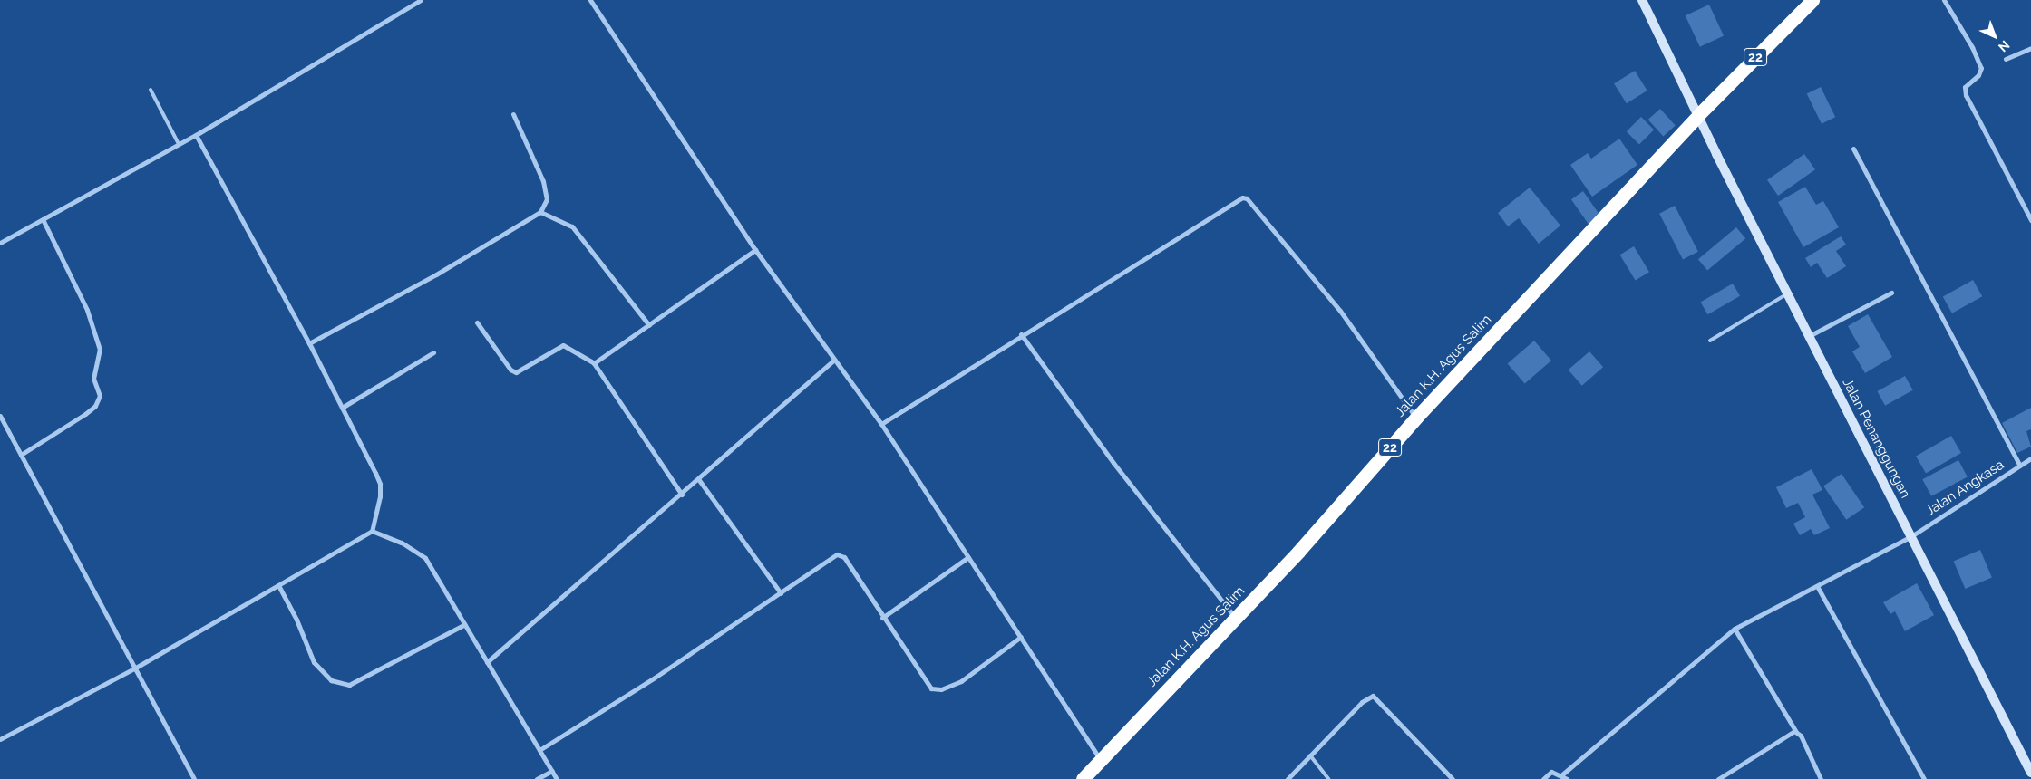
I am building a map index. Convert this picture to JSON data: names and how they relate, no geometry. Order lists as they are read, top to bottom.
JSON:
{
  "streets": {
    "highway": ["22", "Jalan K.H. Agus Salim"],
    "main road": ["Jalan Penanggungan"],
    "street": ["Jalan Angkasa"]
  },
  "crossings": [
    ["22", "Jalan K.H. Agus Salim"],
    ["22", "Jalan Penanggungan"],
    ["Jalan K.H. Agus Salim", "Jalan Penanggungan"],
    ["Jalan Penanggungan", "Jalan Angkasa"]
  ],
  "north": "bottom right"
}
